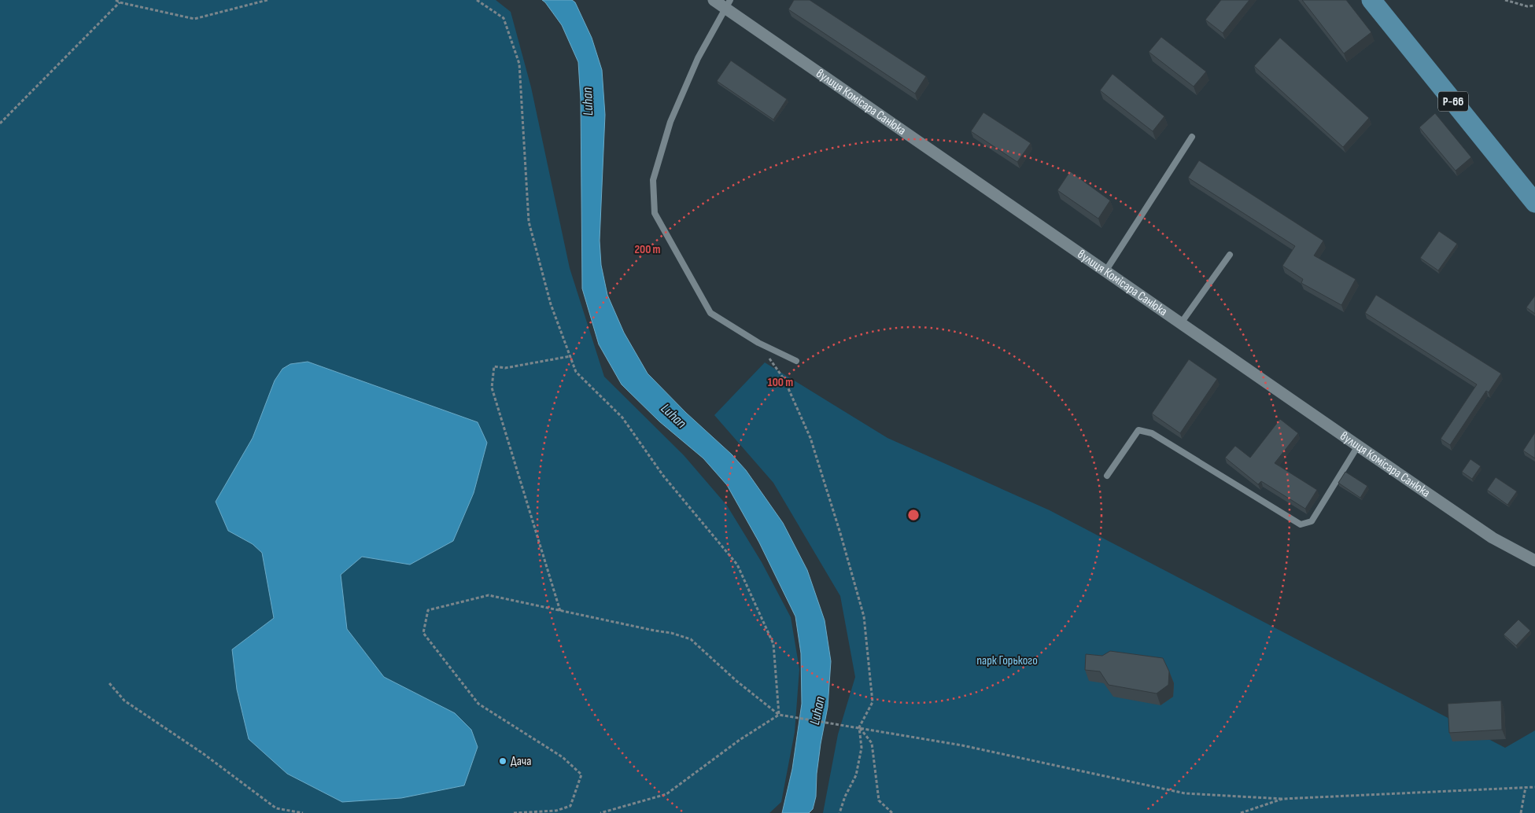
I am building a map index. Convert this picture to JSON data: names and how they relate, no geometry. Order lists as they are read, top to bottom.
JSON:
{
  "streets": {
    "main road": ["Р-66"],
    "street": ["вулиця Комісара Санюка"]
  },
  "water": ["Luhan"],
  "parks": ["парк Горького"],
  "places": ["Дача"],
  "rings": ["200 m", "100 m"]
}
